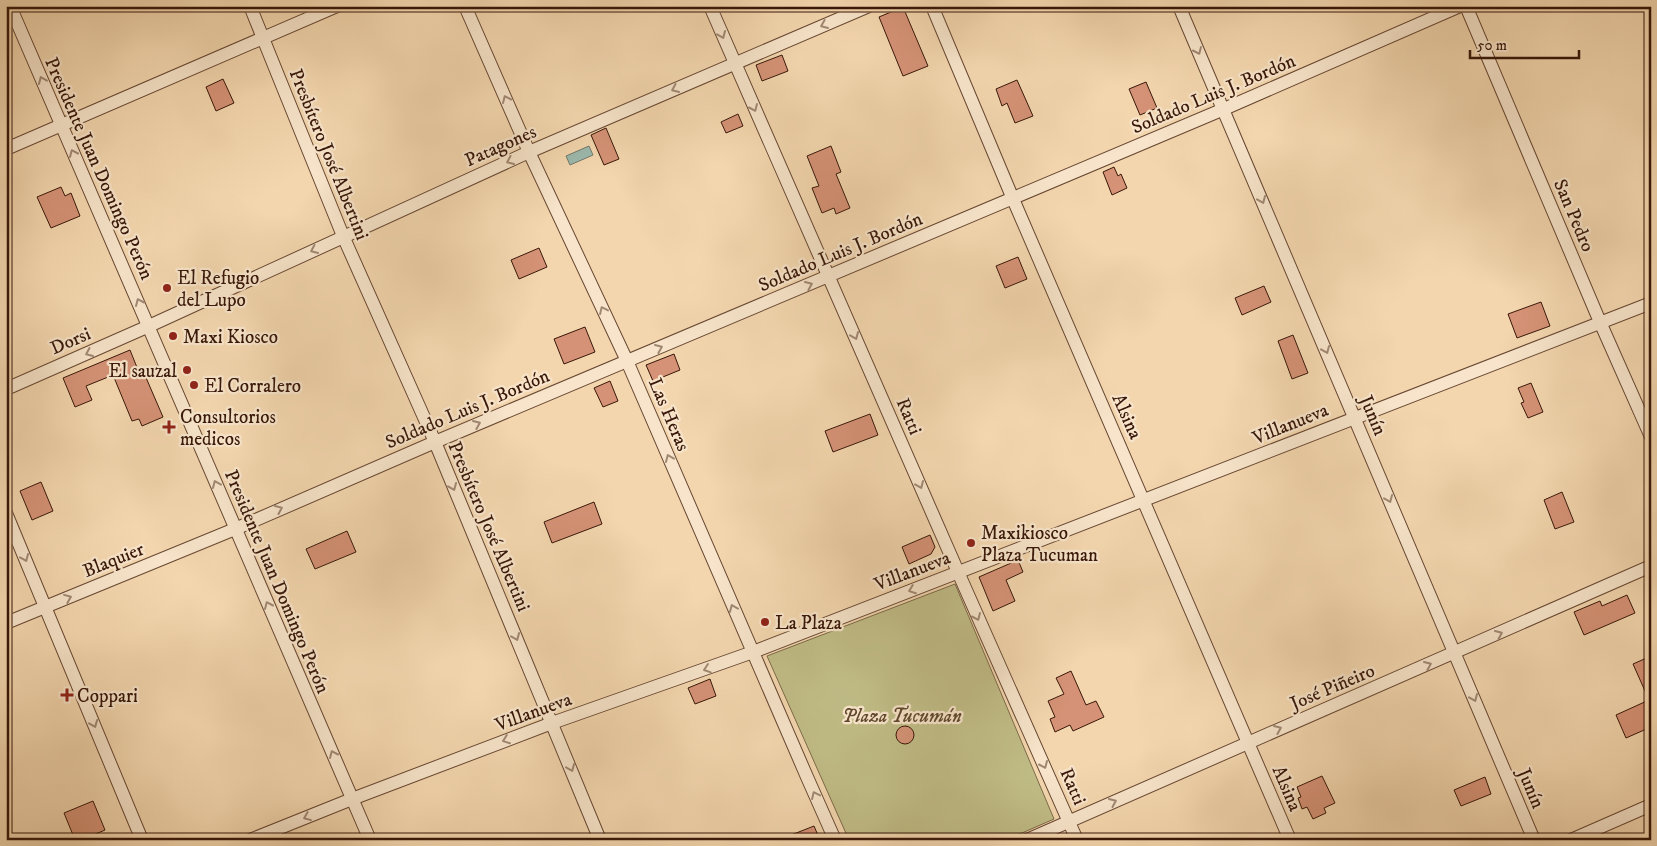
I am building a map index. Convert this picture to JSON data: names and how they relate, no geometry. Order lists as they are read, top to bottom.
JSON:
{
  "streets": {
    "street": [
      "Soldado Luis J. Bordón",
      "Patagones",
      "Presbítero José Albertini",
      "Presidente Juan Domingo Perón",
      "San Pedro",
      "Dorsi",
      "Las Heras",
      "Junín",
      "Ratti",
      "Alsina",
      "Villanueva",
      "Blaquier",
      "José Piñeiro"
    ]
  },
  "crossings": [
    ["Soldado Luis J. Bordón", "Presbítero José Albertini"],
    ["Soldado Luis J. Bordón", "Presidente Juan Domingo Perón"],
    ["Soldado Luis J. Bordón", "Las Heras"],
    ["Soldado Luis J. Bordón", "Junín"],
    ["Soldado Luis J. Bordón", "Ratti"],
    ["Soldado Luis J. Bordón", "Alsina"],
    ["Soldado Luis J. Bordón", "Blaquier"],
    ["Patagones", "Presbítero José Albertini"],
    ["Patagones", "Presidente Juan Domingo Perón"],
    ["Patagones", "Dorsi"],
    ["Patagones", "Las Heras"],
    ["Patagones", "Ratti"],
    ["Presbítero José Albertini", "Villanueva"],
    ["Presidente Juan Domingo Perón", "Dorsi"],
    ["Presidente Juan Domingo Perón", "Villanueva"],
    ["Presidente Juan Domingo Perón", "Blaquier"],
    ["San Pedro", "Villanueva"],
    ["Las Heras", "Villanueva"],
    ["Junín", "Villanueva"],
    ["Junín", "José Piñeiro"],
    ["Ratti", "Villanueva"],
    ["Ratti", "José Piñeiro"],
    ["Alsina", "Villanueva"],
    ["Alsina", "José Piñeiro"]
  ],
  "one_way": [
    "Soldado Luis J. Bordón",
    "Patagones",
    "Presbítero José Albertini",
    "Presidente Juan Domingo Perón",
    "Dorsi",
    "Las Heras",
    "Junín",
    "Ratti",
    "Villanueva",
    "Blaquier",
    "José Piñeiro"
  ],
  "parks": ["Plaza Tucumán"],
  "places": {
    "other": [
      "El Refugio del Lupo",
      "Maxi Kiosco",
      "El sauzal",
      "El Corralero",
      "Maxikiosco Plaza Tucuman",
      "La Plaza"
    ],
    "health": ["Consultorios medicos", "Coppari"]
  },
  "scale_bar": "50 m"
}
